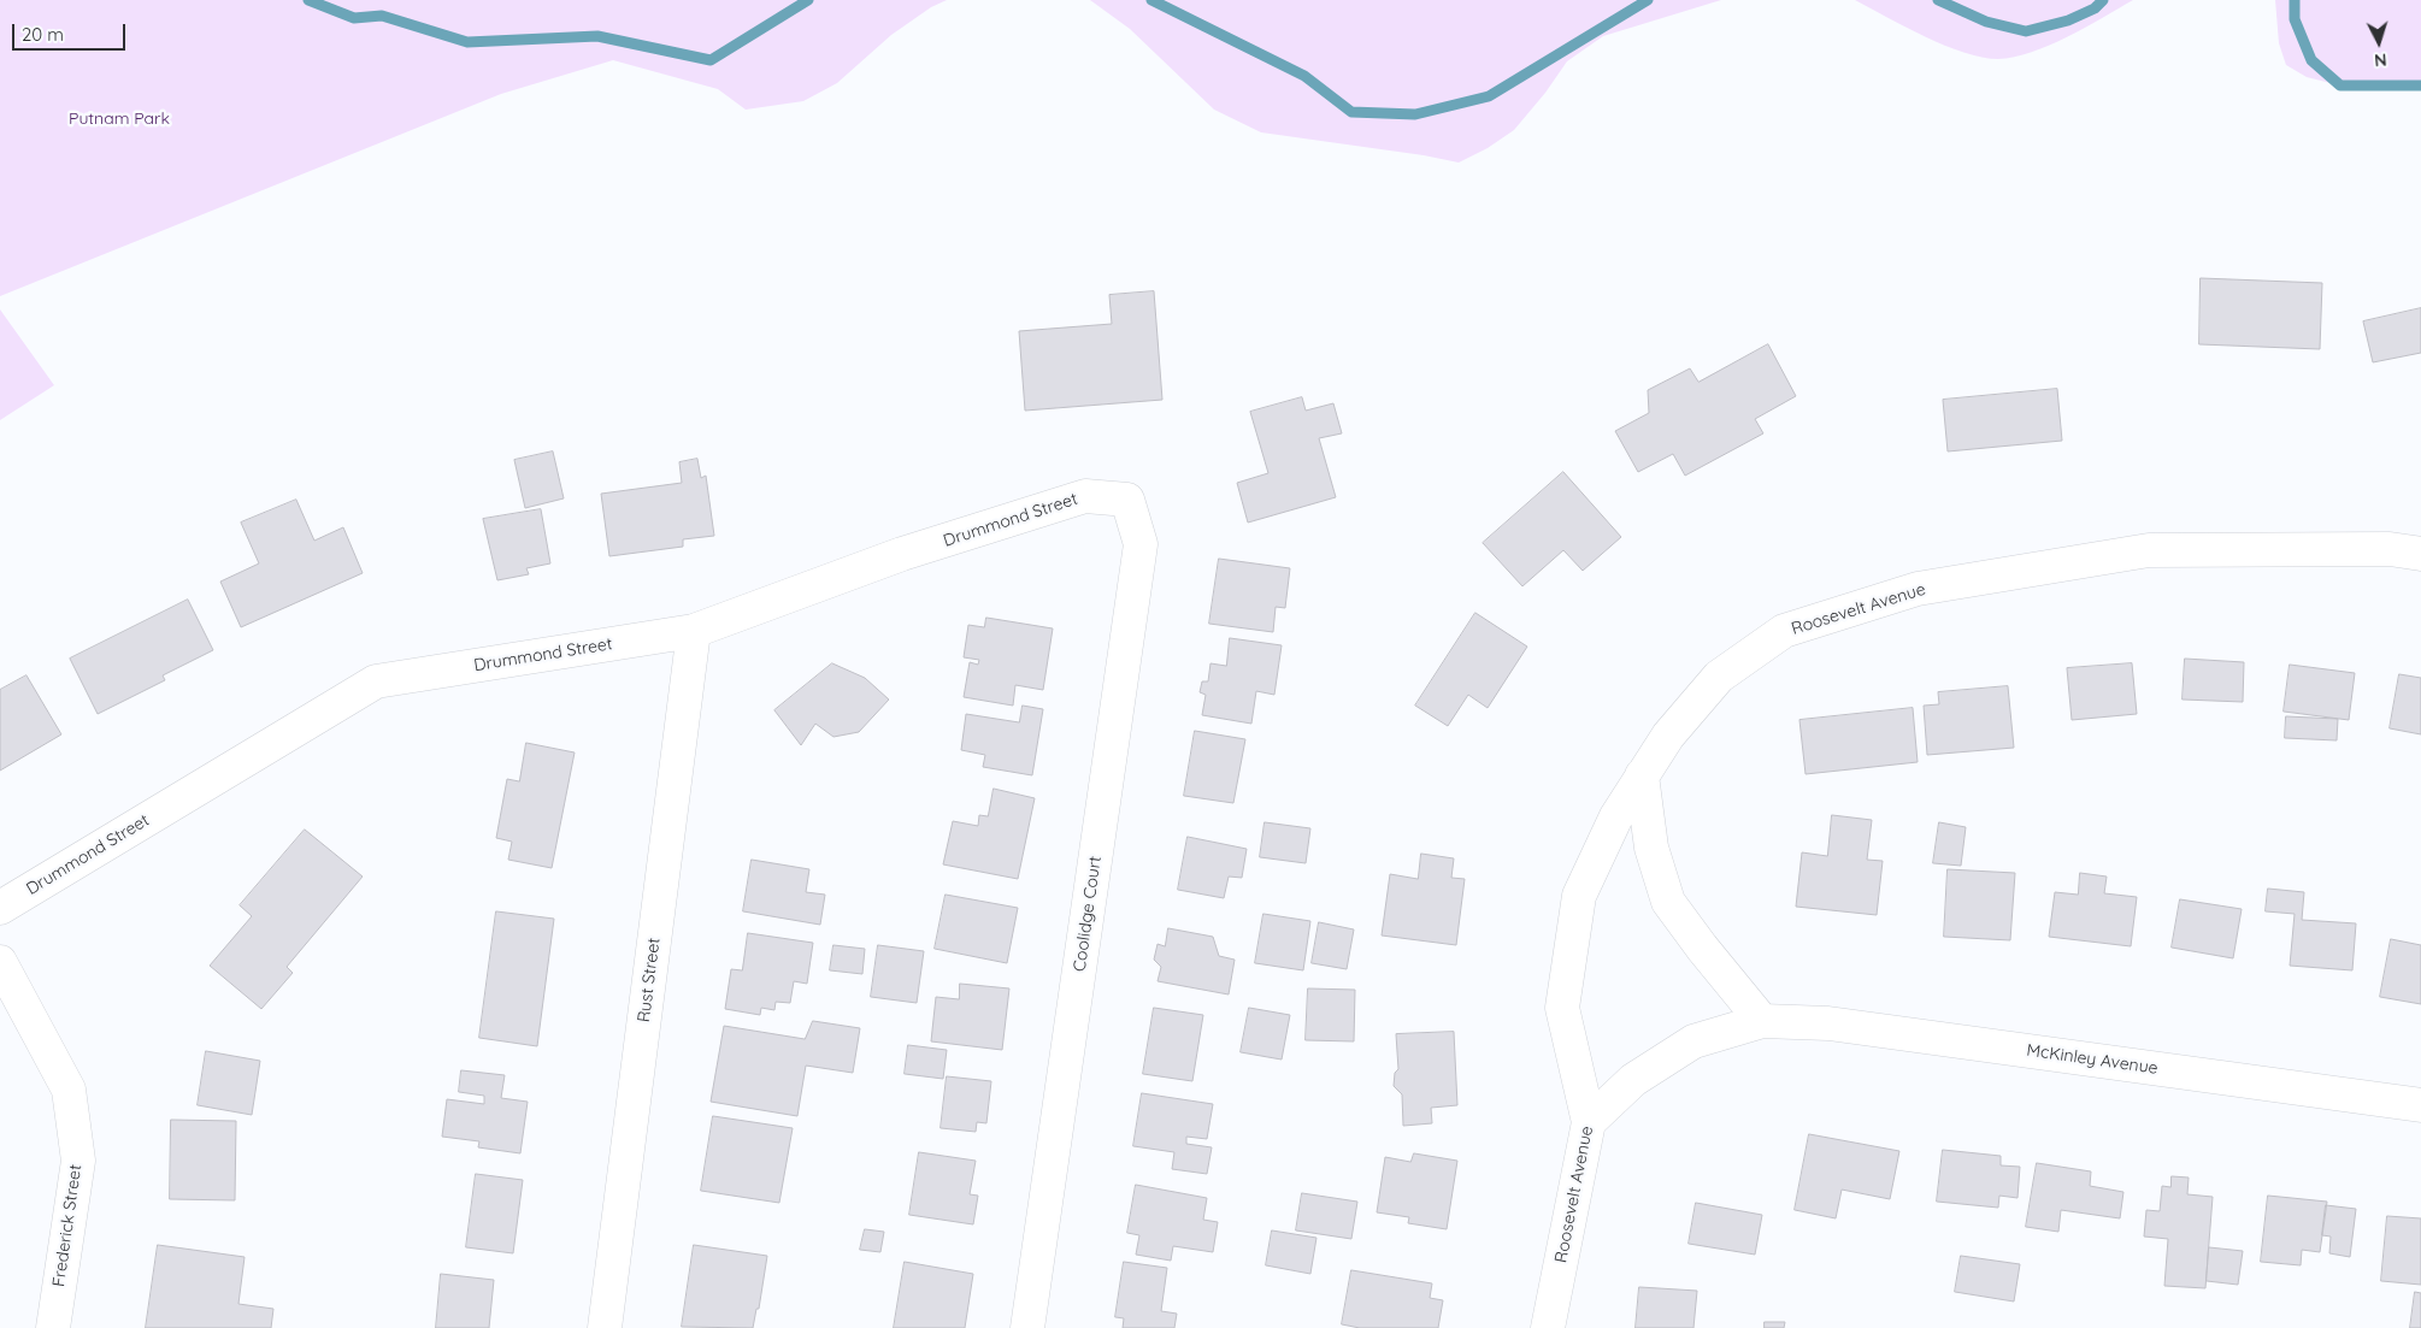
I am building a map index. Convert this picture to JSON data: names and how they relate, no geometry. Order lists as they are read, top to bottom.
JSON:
{
  "streets": {
    "street": [
      "Drummond Street",
      "Roosevelt Avenue",
      "Coolidge Court",
      "Rust Street",
      "McKinley Avenue",
      "Frederick Street"
    ]
  },
  "crossings": [
    ["Drummond Street", "Coolidge Court"],
    ["Drummond Street", "Rust Street"],
    ["Roosevelt Avenue", "McKinley Avenue"]
  ],
  "parks": ["Putnam Park"],
  "scale_bar": "20 m",
  "north": "bottom"
}
